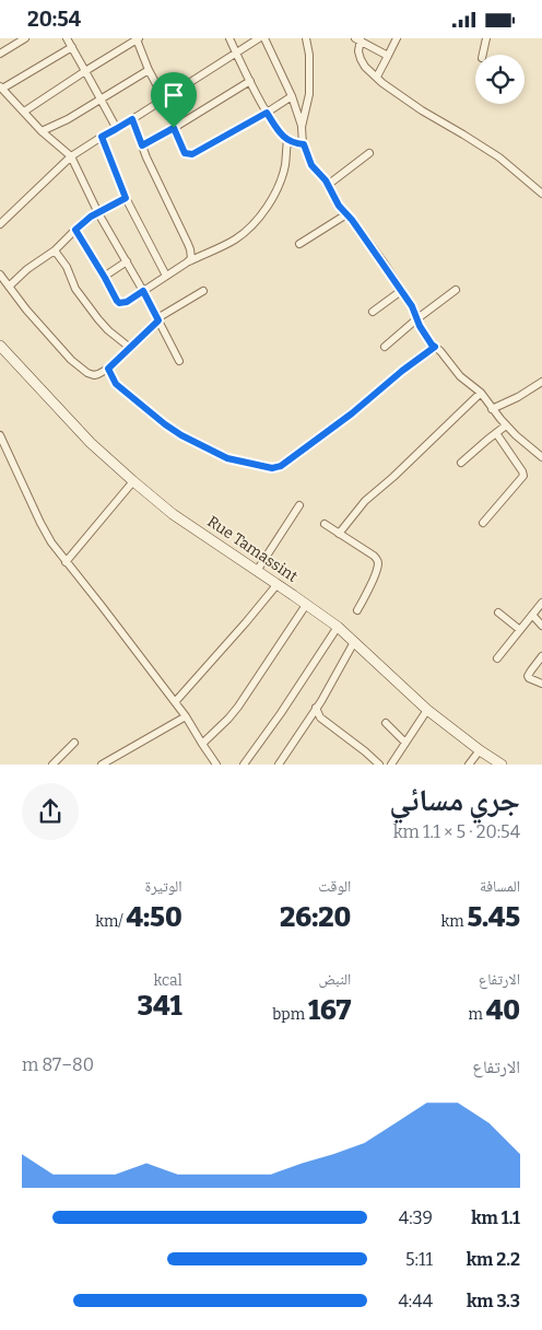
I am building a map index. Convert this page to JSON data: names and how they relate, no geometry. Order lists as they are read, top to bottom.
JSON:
{
  "streets": {
    "main road": ["Rue Tamassint"]
  },
  "page": {
    "status": "20:54",
    "heading": ["جري مسائي", "20:54 · 5 × 1.1 km"],
    "stats": [
      ["المسافة", "5.45 km"],
      ["الوقت", "26:20"],
      ["الوتيرة", "4:50 /km"],
      ["الارتفاع", "40 m"],
      ["النبض", "167 bpm"],
      ["kcal", "341"]
    ],
    "chart": ["الارتفاع", "80–87 m"],
    "list": [
      {
        "name": "1.1 km",
        "note": "4:39"
      },
      {
        "name": "2.2 km",
        "note": "5:11"
      },
      {
        "name": "3.3 km",
        "note": "4:44"
      }
    ]
  }
}
